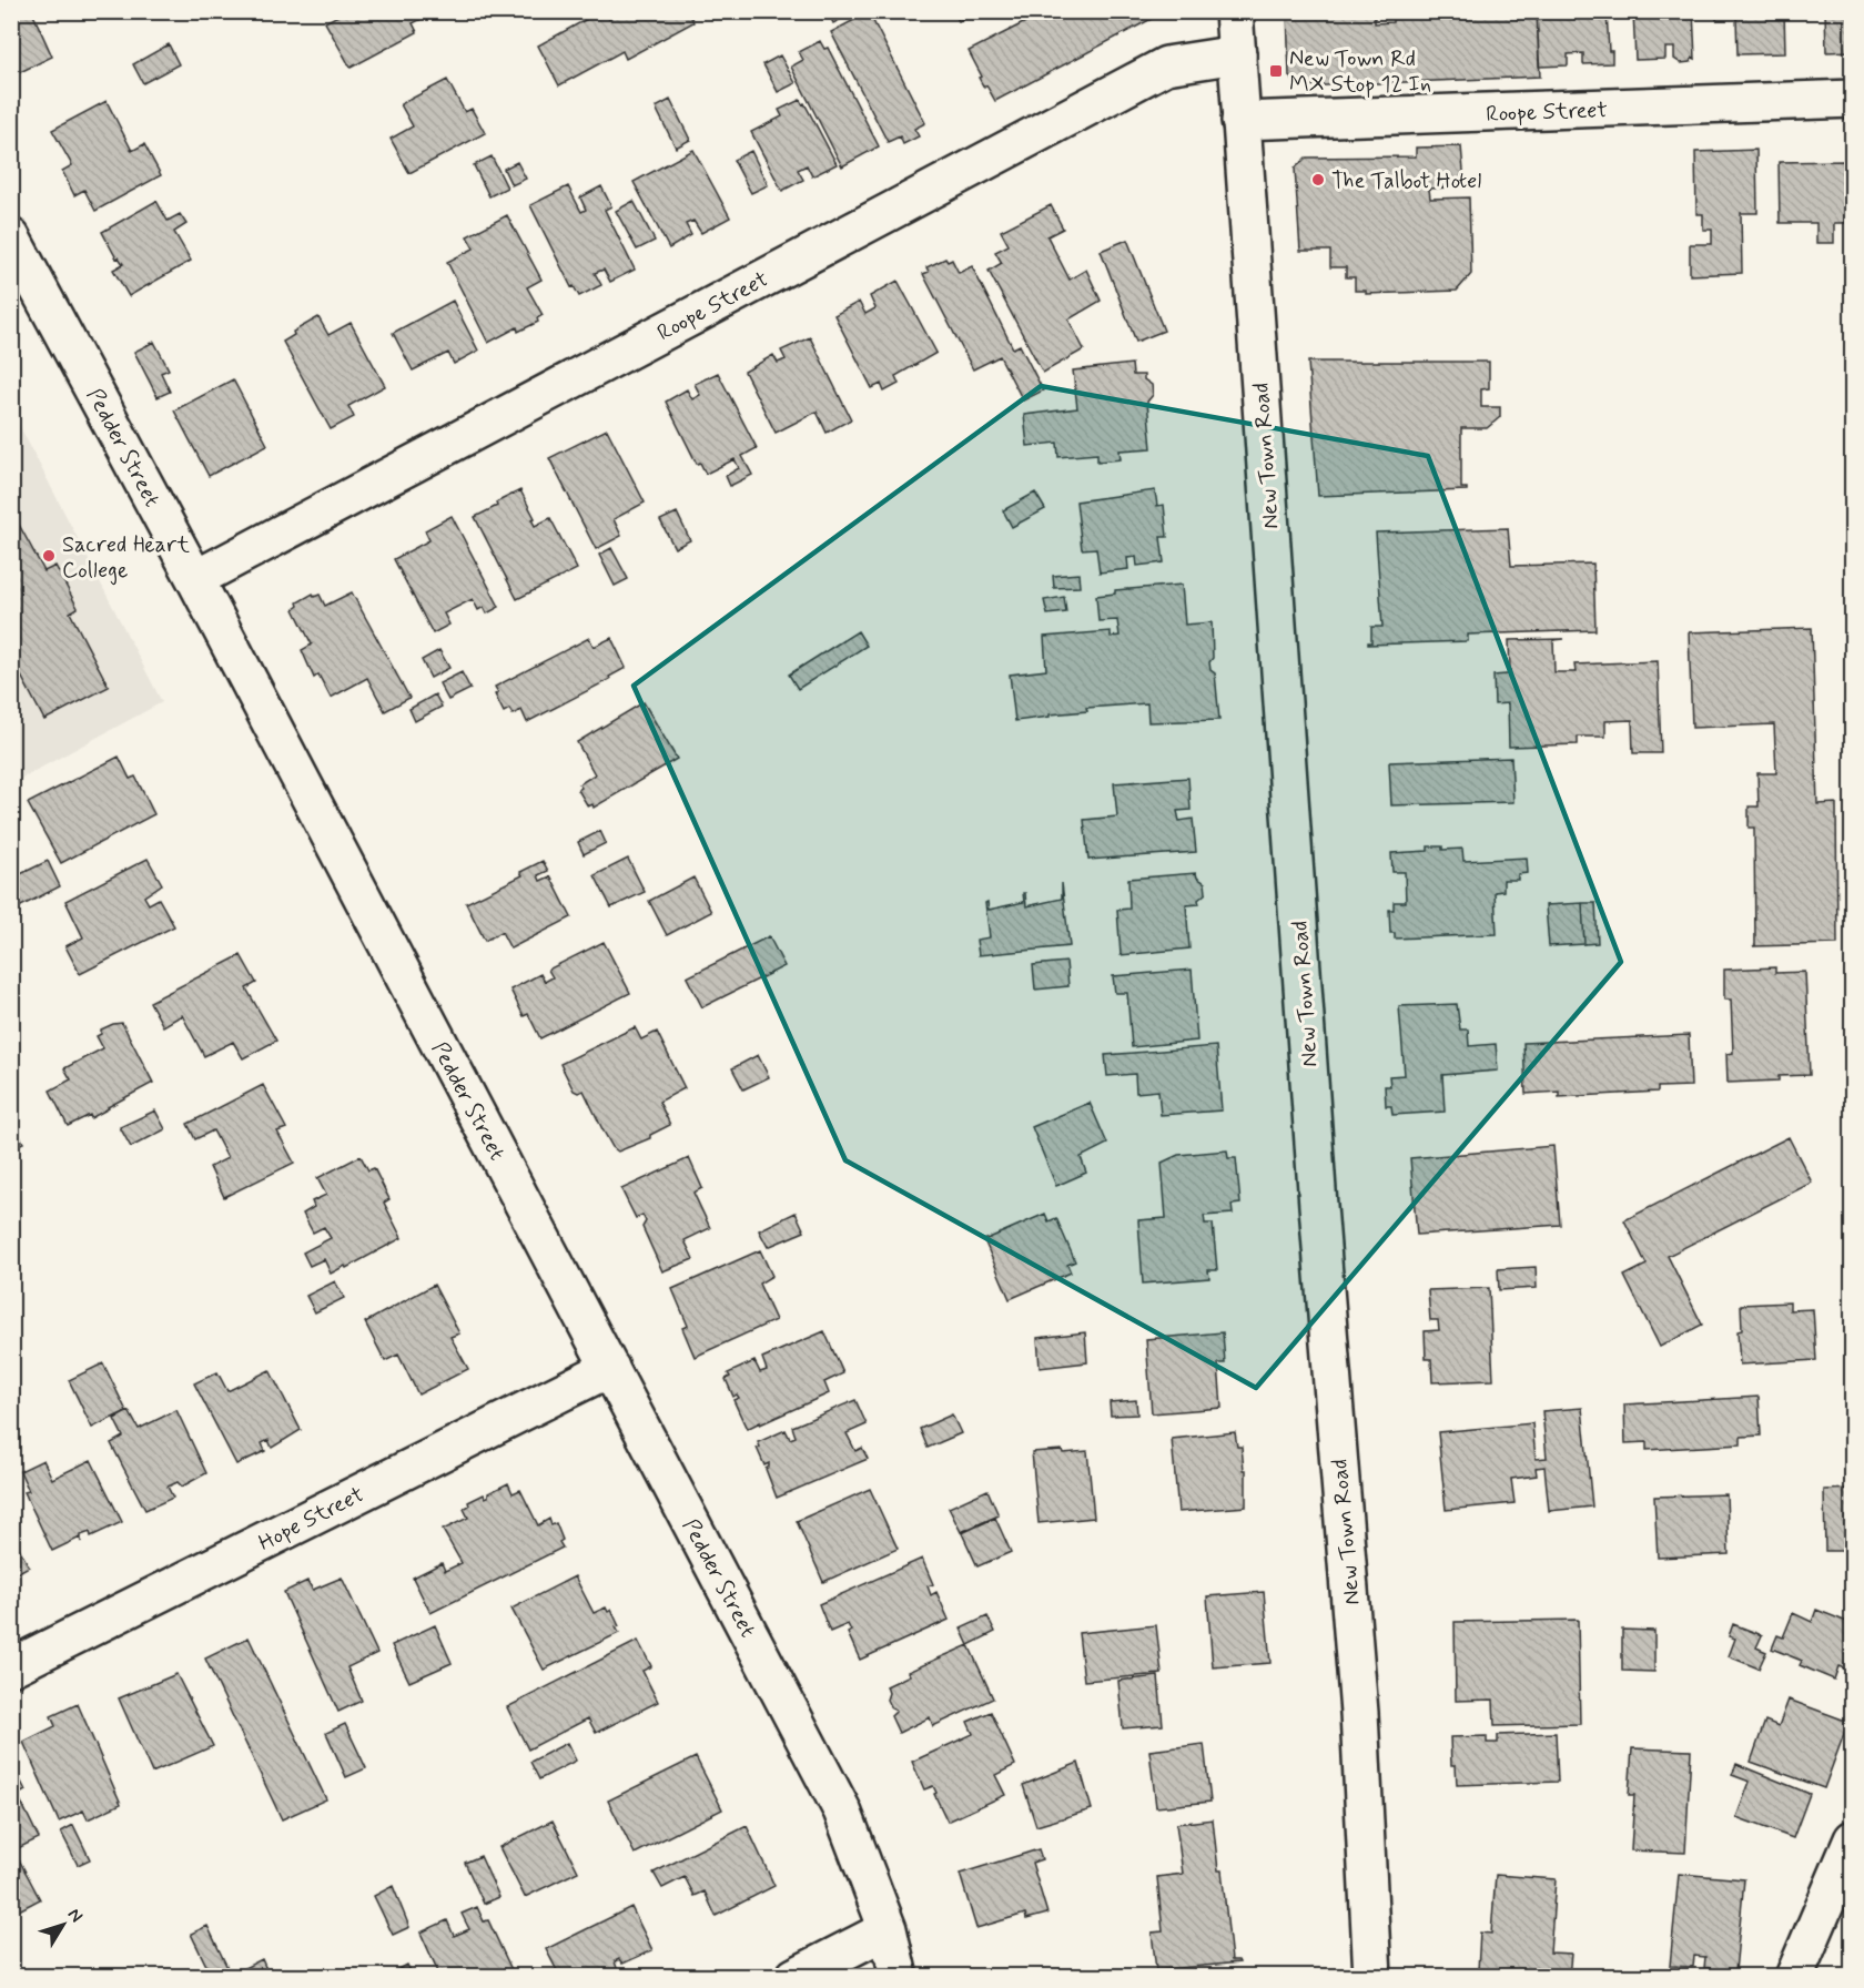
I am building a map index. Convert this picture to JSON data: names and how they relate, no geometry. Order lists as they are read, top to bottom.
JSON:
{
  "streets": {
    "street": [
      "Roope Street",
      "Pedder Street",
      "New Town Road",
      "Hope Street"
    ]
  },
  "crossings": [
    ["Roope Street", "Pedder Street"],
    ["Roope Street", "New Town Road"],
    ["Pedder Street", "Hope Street"]
  ],
  "places": {
    "transit": ["New Town Rd MX Stop 12 In"],
    "other": ["The Talbot Hotel", "Sacred Heart College"]
  },
  "north": "top right"
}
